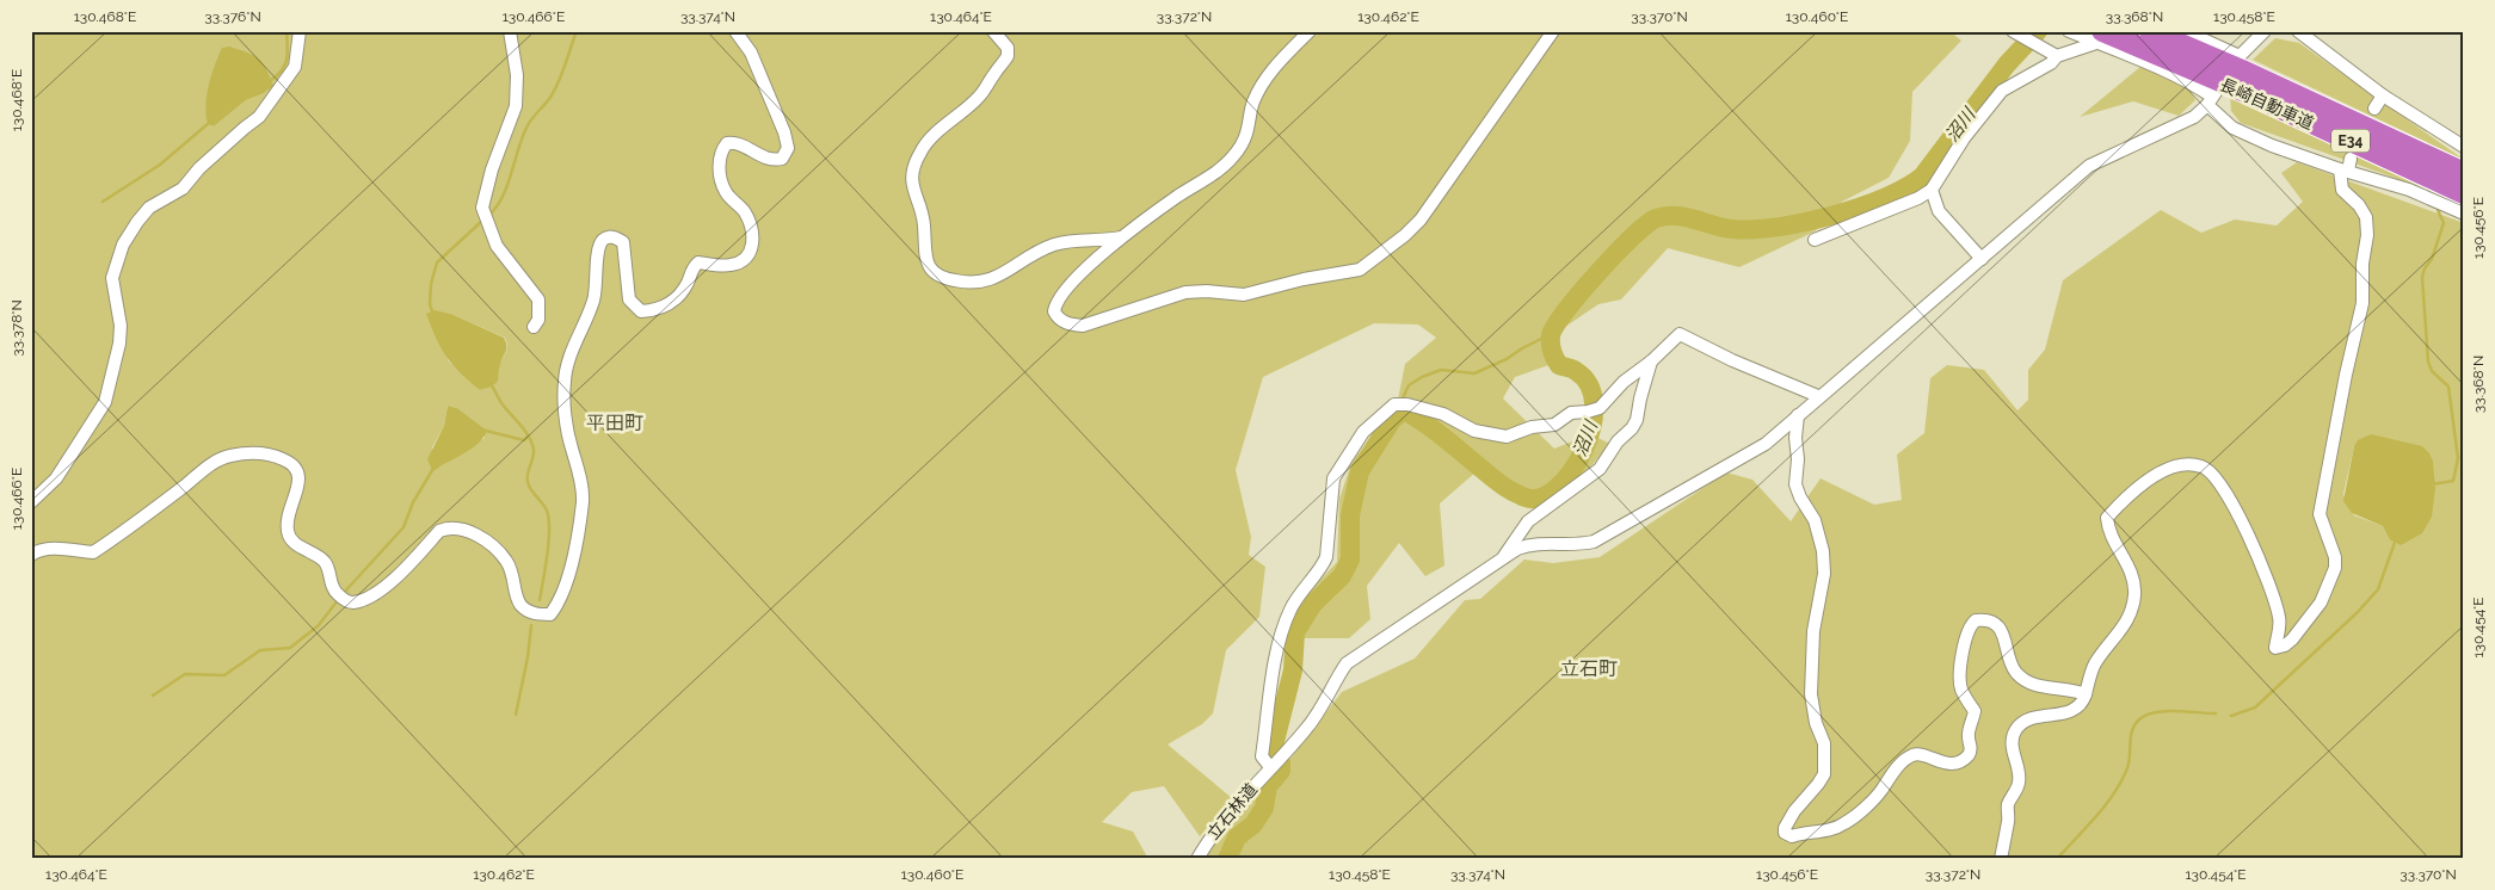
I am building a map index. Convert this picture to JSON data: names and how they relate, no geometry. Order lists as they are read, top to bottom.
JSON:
{
  "streets": {
    "highway": ["長崎自動車道", "E34"],
    "street": ["立石林道"]
  },
  "districts": ["平田町", "立石町"],
  "water": ["沼川"],
  "coordinates": [
    "130.468°E",
    "33.376°N",
    "130.466°E",
    "33.374°N",
    "130.464°E",
    "33.372°N",
    "130.462°E",
    "33.370°N",
    "130.460°E",
    "33.368°N",
    "130.458°E",
    "130.456°E",
    "33.378°N",
    "130.454°E"
  ]
}
